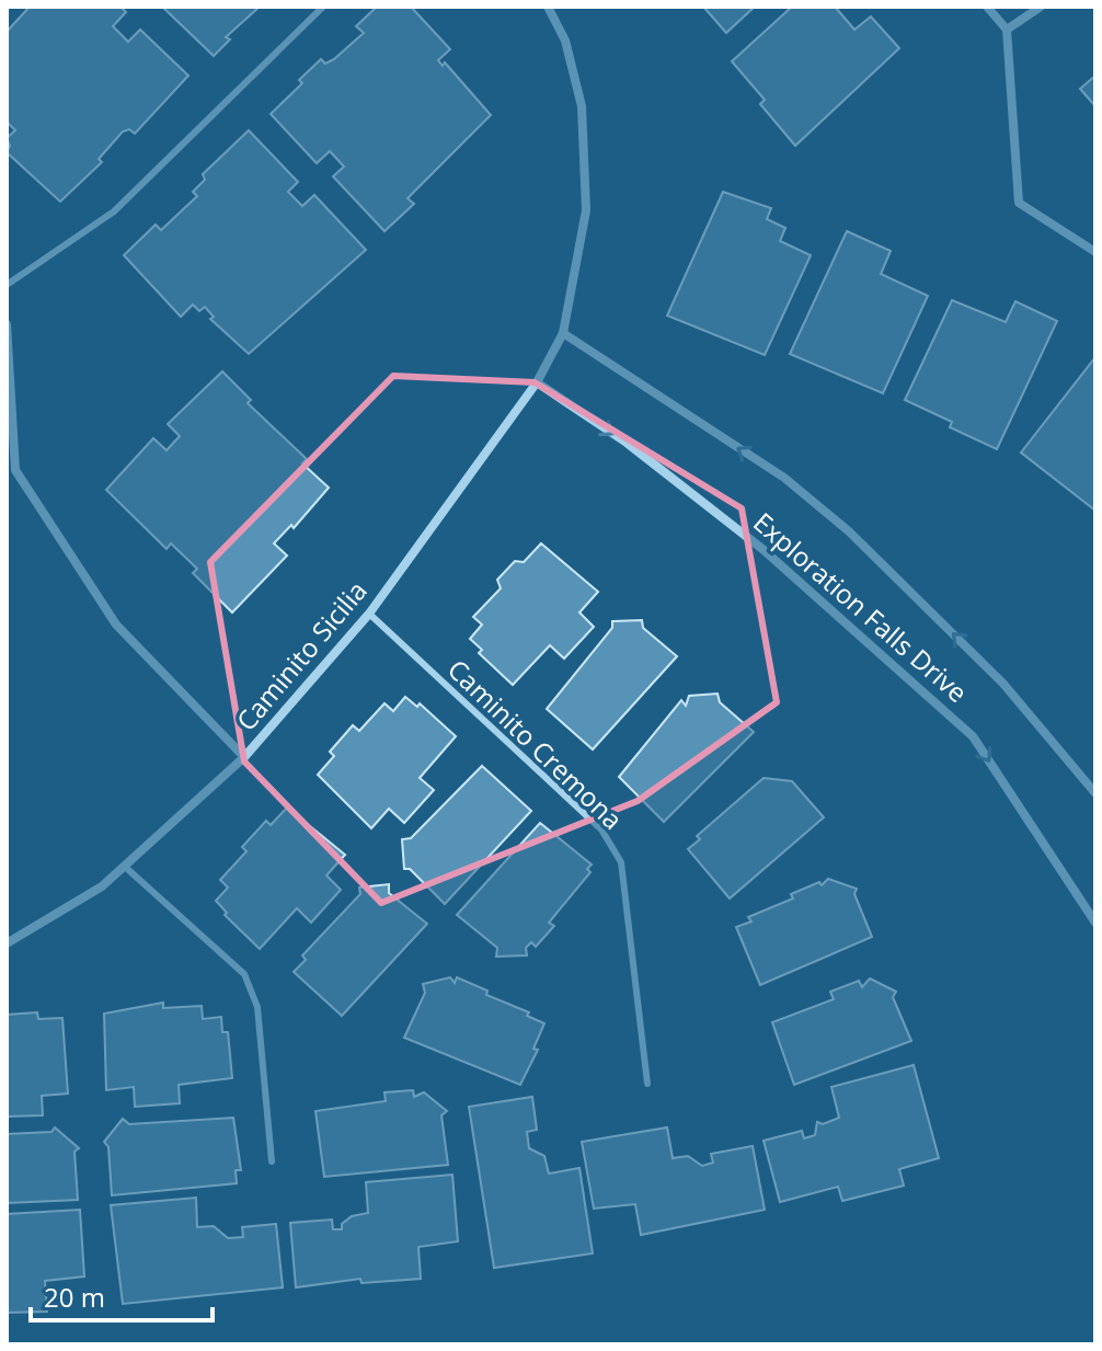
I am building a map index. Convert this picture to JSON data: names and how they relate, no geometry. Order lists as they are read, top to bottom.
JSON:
{
  "streets": {
    "street": ["Exploration Falls Drive", "Caminito Sicilia"],
    "lane": ["Caminito Cremona"]
  },
  "crossings": [
    ["Exploration Falls Drive", "Caminito Sicilia"],
    ["Caminito Sicilia", "Caminito Cremona"]
  ],
  "scale_bar": "20 m"
}
